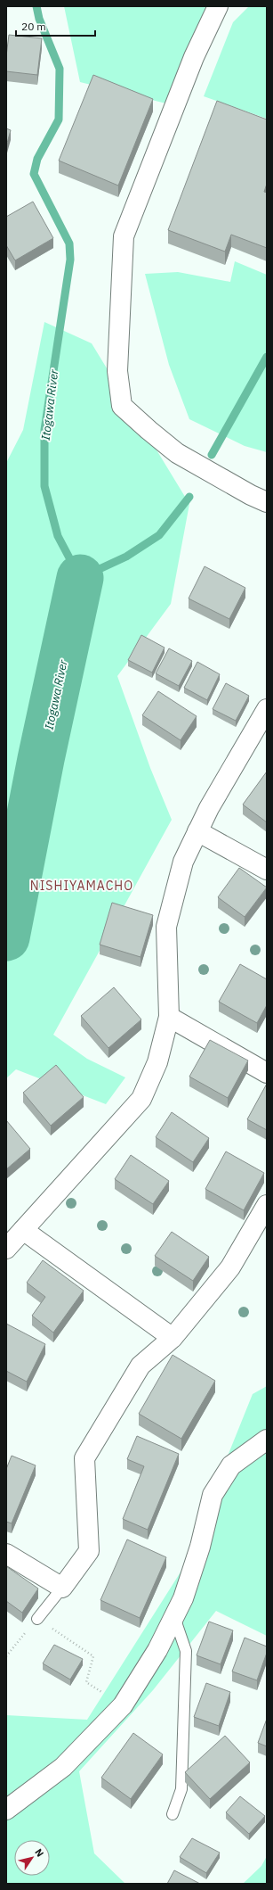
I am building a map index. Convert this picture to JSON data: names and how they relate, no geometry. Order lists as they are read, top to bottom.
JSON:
{
  "districts": ["NISHIYAMACHO"],
  "water": ["Itogawa River"],
  "scale_bar": "20 m",
  "north": "top right"
}
